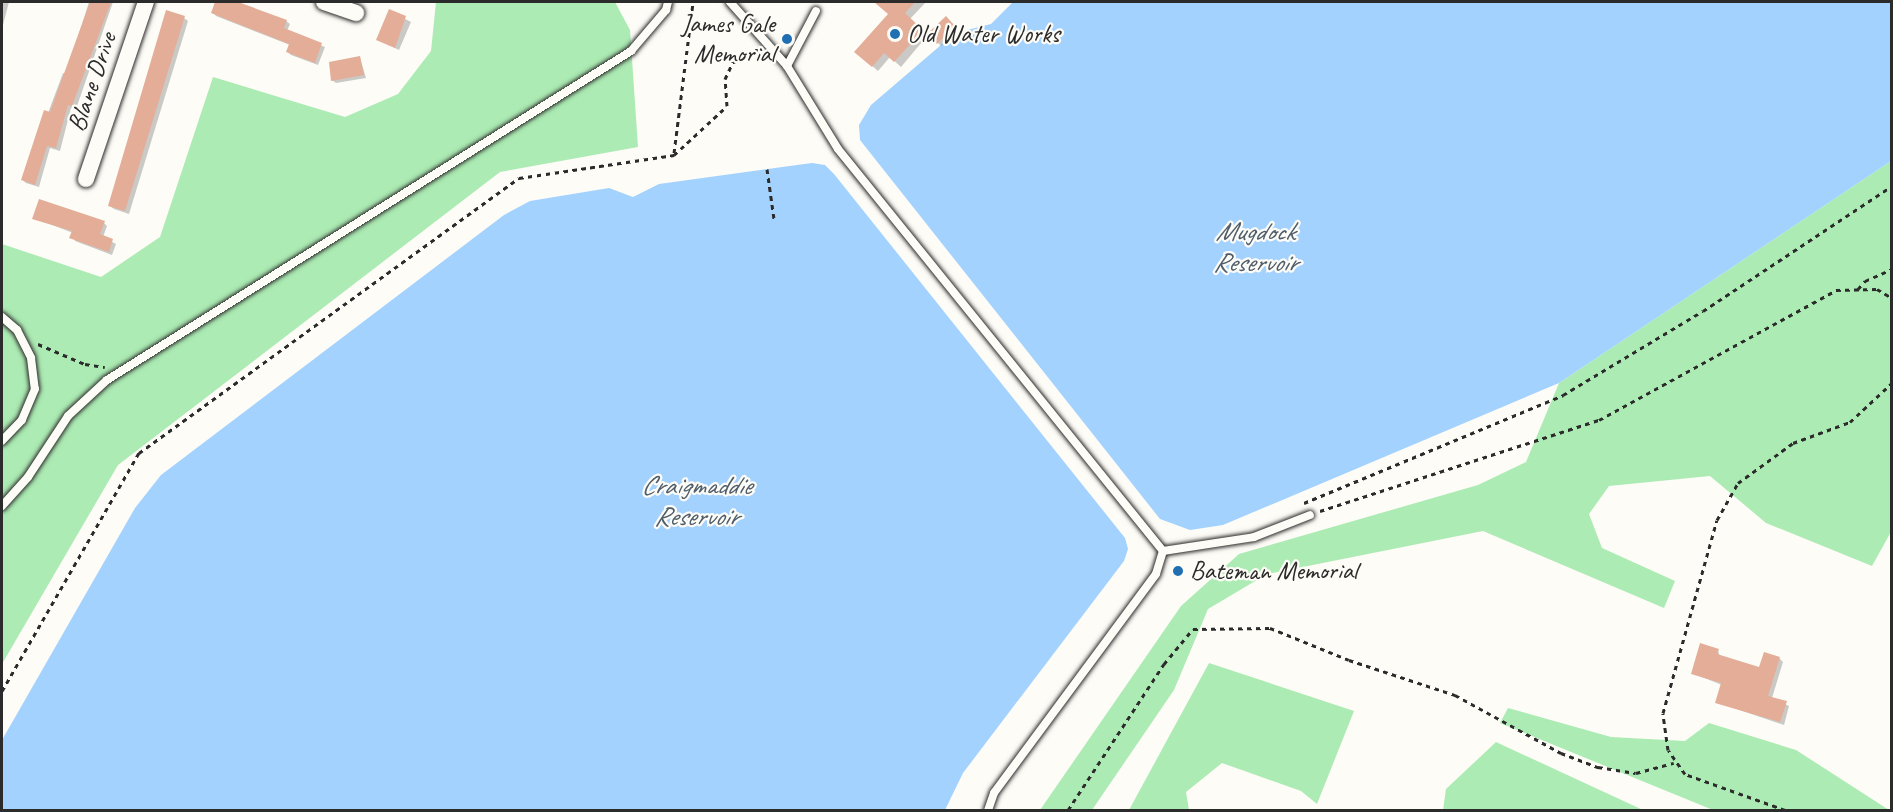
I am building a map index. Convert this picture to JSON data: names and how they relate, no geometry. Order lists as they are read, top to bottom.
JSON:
{
  "streets": {
    "street": ["Blane Drive"]
  },
  "water": ["Mugdock Reservoir", "Craigmaddie Reservoir"],
  "places": ["Old Water Works", "James Gale Memorial", "Bateman Memorial"]
}
